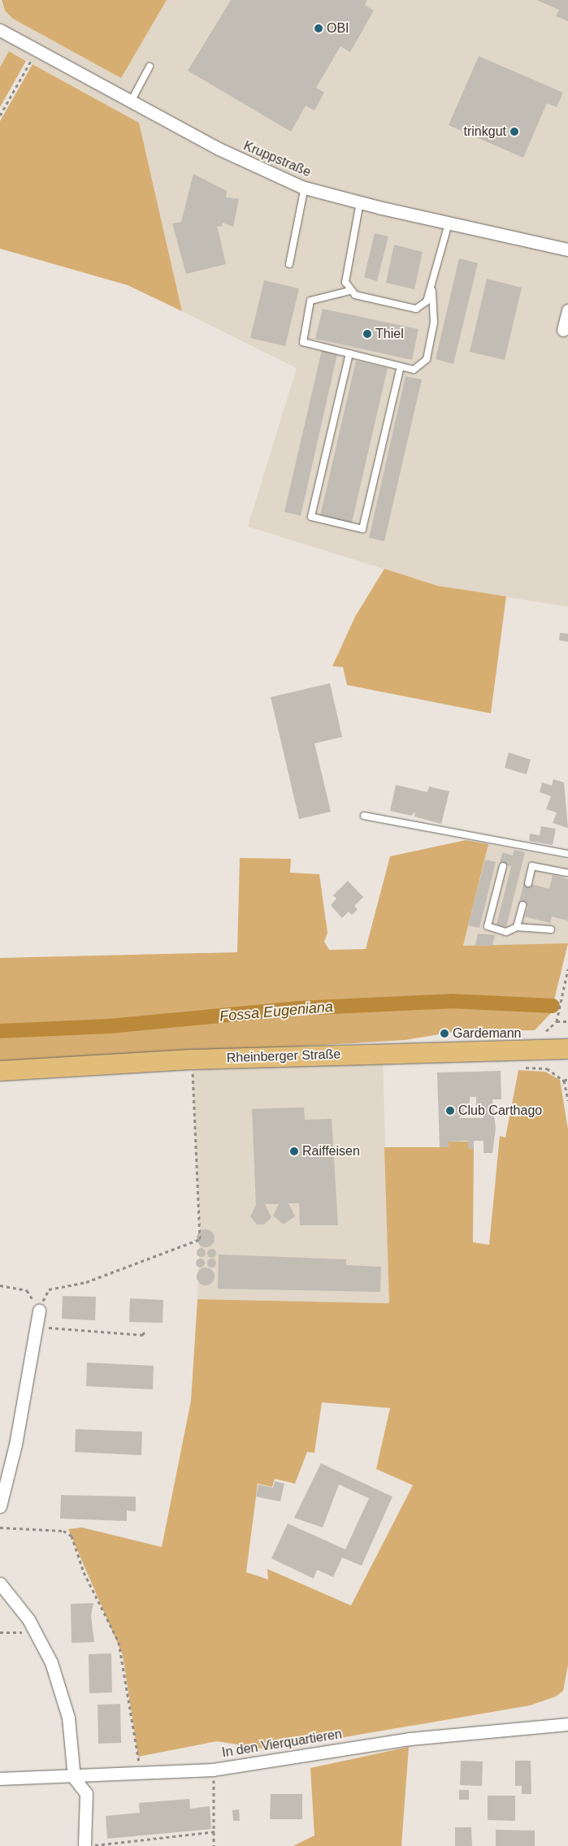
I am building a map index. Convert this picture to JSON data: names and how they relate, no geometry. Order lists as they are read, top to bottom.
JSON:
{
  "streets": {
    "main road": ["Rheinberger Straße"],
    "street": ["Kruppstraße", "In den Vierquartieren"]
  },
  "water": ["Fossa Eugeniana"],
  "places": [
    "OBI",
    "trinkgut",
    "Thiel",
    "Gardemann",
    "Club Carthago",
    "Raiffeisen"
  ]
}
